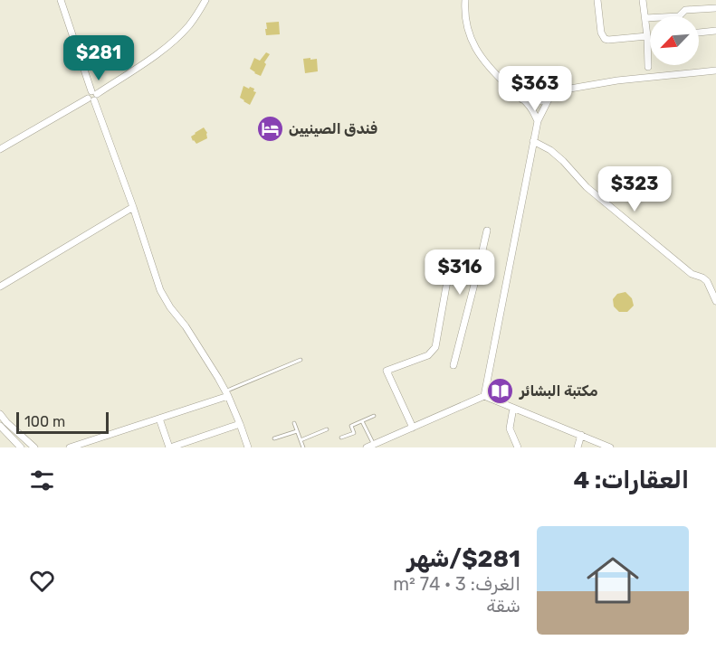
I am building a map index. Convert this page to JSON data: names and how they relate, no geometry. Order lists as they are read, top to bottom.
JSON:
{
  "places": {
    "hotel": ["فندق الصينيين"],
    "library": ["مكتبة البشائر"]
  },
  "scale_bar": "100 m",
  "north": "bottom left",
  "page": {
    "price": [
      "$281",
      "$363",
      "$323",
      "$316"
    ],
    "scale": "100 m",
    "heading": "العقارات: 4",
    "list": [
      {
        "name": "$281/شهر",
        "note": "الغرف: 3 · 74 m² · شقة"
      }
    ]
  }
}
